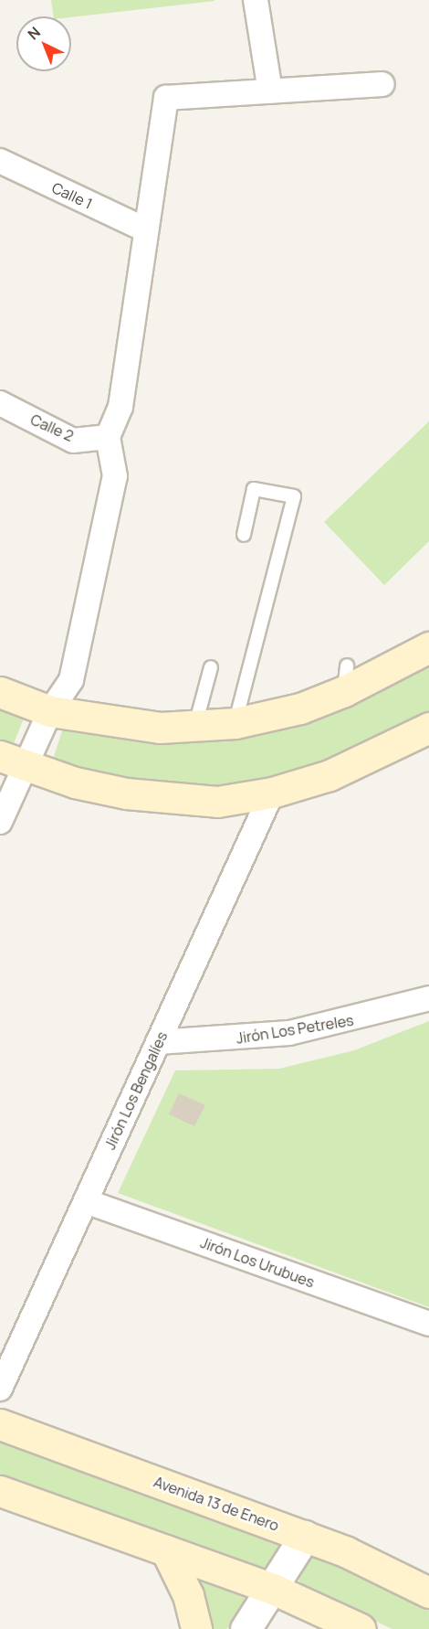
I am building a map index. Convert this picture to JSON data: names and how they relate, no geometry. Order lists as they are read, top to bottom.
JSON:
{
  "streets": {
    "main road": ["Avenida 13 de Enero"],
    "street": [
      "Calle 1",
      "Calle 2",
      "Jirón Los Petreles",
      "Jirón Los Bengalíes",
      "Jirón Los Urubues"
    ]
  },
  "crossings": [
    ["Jirón Los Petreles", "Jirón Los Bengalíes"],
    ["Jirón Los Bengalíes", "Jirón Los Urubues"]
  ],
  "north": "top left"
}
